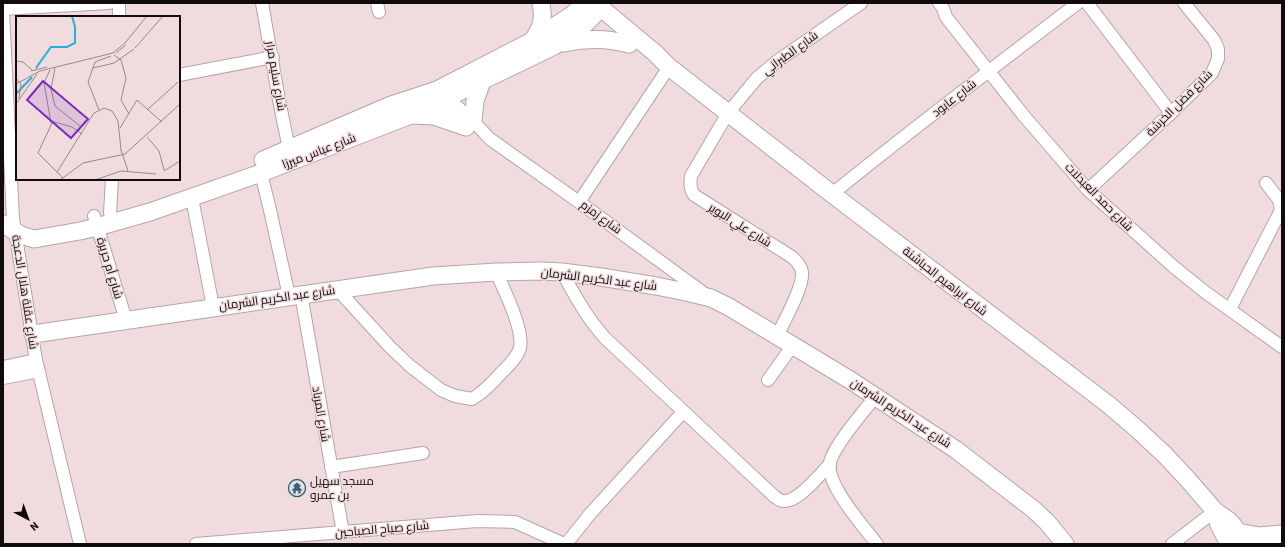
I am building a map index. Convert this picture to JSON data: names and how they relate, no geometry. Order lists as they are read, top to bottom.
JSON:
{
  "streets": {
    "street": [
      "شارع الطبراني",
      "شارع سليم مرار",
      "شارع عابود",
      "شارع فضل الخرشة",
      "شارع عباس ميرزا",
      "شارع حمد العبدلات",
      "شارع زمزم",
      "شارع علي البوير",
      "شارع أم حريرة",
      "شارع عبد الكريم الشرمان",
      "شارع ابراهيم الحباشنة",
      "شارع عقلة هلال الدعجة",
      "شارع المرباد",
      "شارع صياح الصباحين"
    ]
  },
  "crossings": [
    ["شارع الطبراني", "شارع علي البوير"],
    ["شارع الطبراني", "شارع ابراهيم الحباشنة"],
    ["شارع سليم مرار", "شارع عباس ميرزا"],
    ["شارع عابود", "شارع حمد العبدلات"],
    ["شارع عابود", "شارع ابراهيم الحباشنة"],
    ["شارع فضل الخرشة", "شارع حمد العبدلات"],
    ["شارع عباس ميرزا", "شارع زمزم"],
    ["شارع عباس ميرزا", "شارع أم حريرة"],
    ["شارع عباس ميرزا", "شارع ابراهيم الحباشنة"],
    ["شارع عباس ميرزا", "شارع عقلة هلال الدعجة"],
    ["شارع عباس ميرزا", "شارع المرباد"],
    ["شارع زمزم", "شارع عبد الكريم الشرمان"],
    ["شارع علي البوير", "شارع عبد الكريم الشرمان"],
    ["شارع علي البوير", "شارع ابراهيم الحباشنة"],
    ["شارع أم حريرة", "شارع عبد الكريم الشرمان"],
    ["شارع عبد الكريم الشرمان", "شارع عقلة هلال الدعجة"],
    ["شارع عبد الكريم الشرمان", "شارع المرباد"],
    ["شارع المرباد", "شارع صياح الصباحين"]
  ],
  "places": {
    "temple": ["مسجد سهيل بن عمرو"]
  },
  "north": "bottom right"
}
